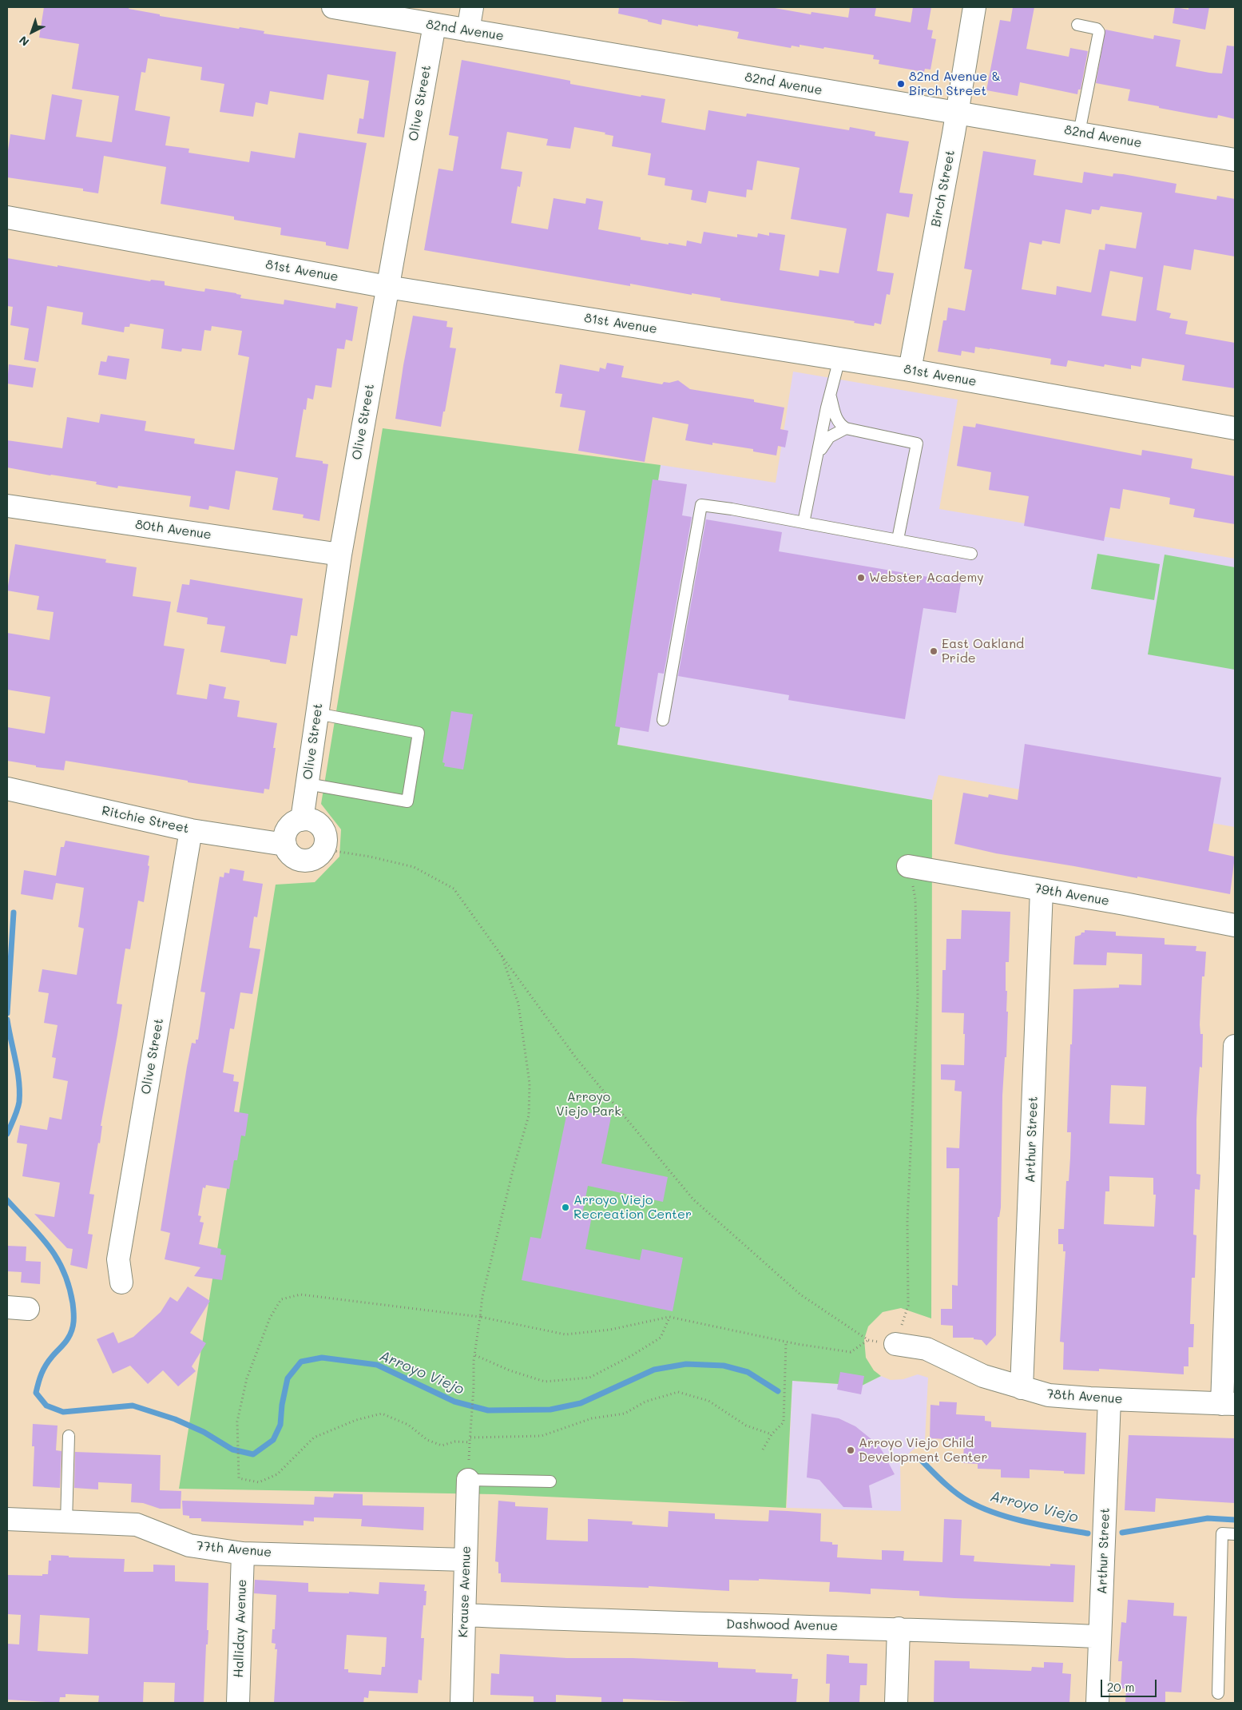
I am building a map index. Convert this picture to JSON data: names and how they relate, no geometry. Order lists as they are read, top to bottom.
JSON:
{
  "streets": {
    "street": [
      "82nd Avenue",
      "Olive Street",
      "Birch Street",
      "81st Avenue",
      "80th Avenue",
      "Ritchie Street",
      "79th Avenue",
      "Arthur Street",
      "78th Avenue",
      "77th Avenue",
      "Krause Avenue",
      "Dashwood Avenue",
      "Halliday Avenue"
    ]
  },
  "crossings": [
    ["82nd Avenue", "Olive Street"],
    ["82nd Avenue", "Birch Street"],
    ["Olive Street", "81st Avenue"],
    ["Olive Street", "80th Avenue"],
    ["Olive Street", "Ritchie Street"],
    ["Birch Street", "81st Avenue"],
    ["79th Avenue", "Arthur Street"],
    ["Arthur Street", "78th Avenue"],
    ["Arthur Street", "Dashwood Avenue"],
    ["77th Avenue", "Krause Avenue"],
    ["77th Avenue", "Halliday Avenue"],
    ["Krause Avenue", "Dashwood Avenue"]
  ],
  "water": ["Arroyo Viejo"],
  "parks": ["Arroyo Viejo Park"],
  "places": [
    "82nd Avenue & Birch Street",
    "Webster Academy",
    "East Oakland Pride",
    "Arroyo Viejo Recreation Center",
    "Arroyo Viejo Child Development Center"
  ],
  "scale_bar": "20 m",
  "north": "bottom left"
}
